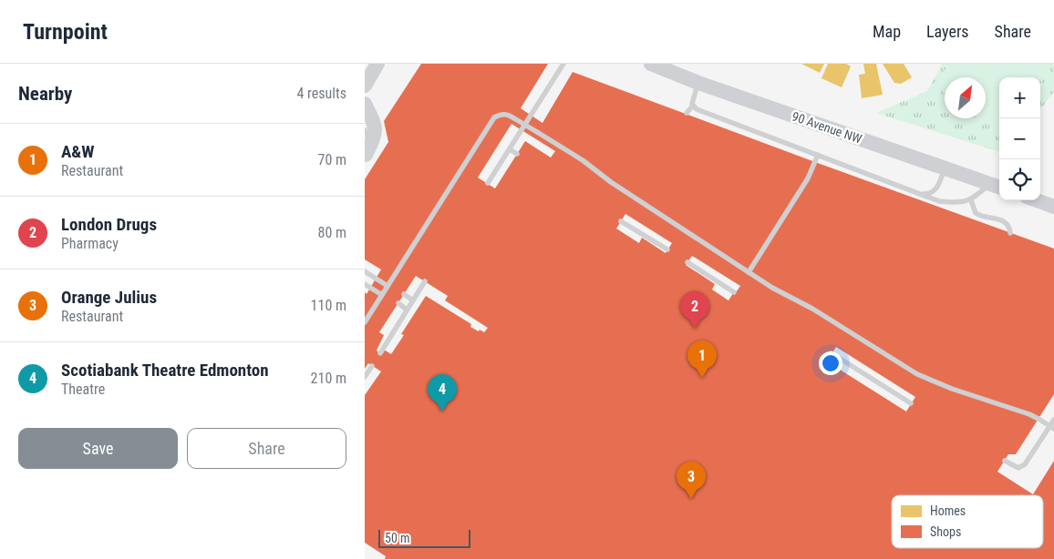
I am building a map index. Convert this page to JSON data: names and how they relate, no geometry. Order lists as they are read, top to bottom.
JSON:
{
  "streets": {
    "street": ["90 Avenue NW"]
  },
  "legend": ["Homes", "Shops"],
  "scale_bar": "50 m",
  "north": "top right",
  "page": {
    "header": "Turnpoint",
    "nav": ["Map", "Layers", "Share"],
    "heading": ["Nearby", "4 results"],
    "map_buttons": ["+", "−"],
    "list": [
      {
        "mark": "1",
        "name": "A&W",
        "note": "Restaurant",
        "value": "70 m"
      },
      {
        "mark": "2",
        "name": "London Drugs",
        "note": "Pharmacy",
        "value": "80 m"
      },
      {
        "mark": "3",
        "name": "Orange Julius",
        "note": "Restaurant",
        "value": "110 m"
      },
      {
        "mark": "4",
        "name": "Scotiabank Theatre Edmonton",
        "note": "Theatre",
        "value": "210 m"
      }
    ],
    "pins": [
      "2",
      "1",
      "4",
      "3"
    ],
    "buttons": ["Save", "Share"],
    "scale": "50 m"
  }
}
